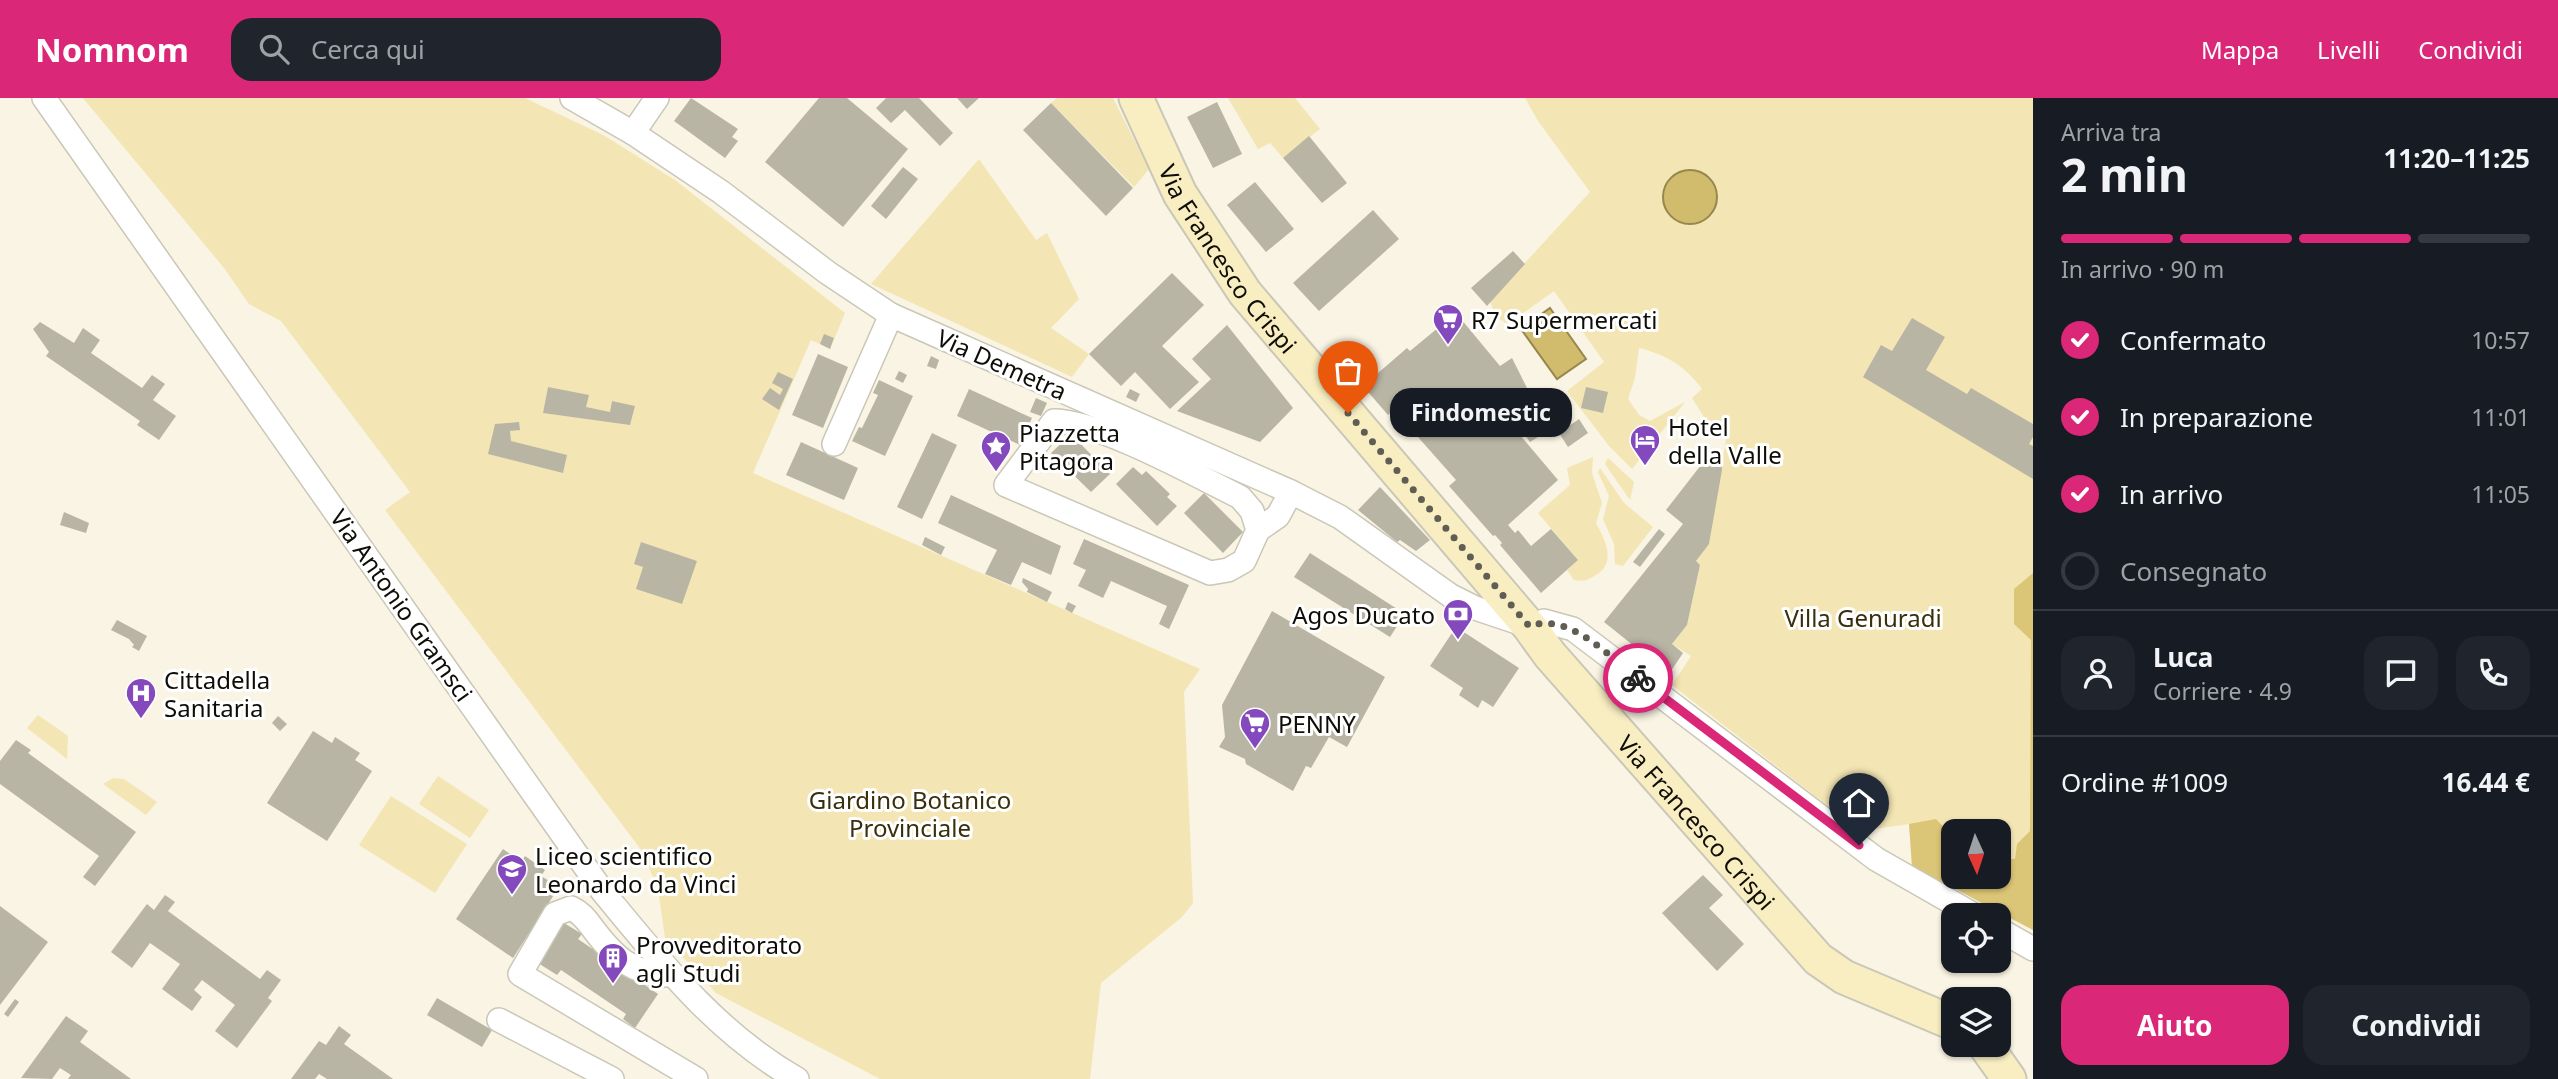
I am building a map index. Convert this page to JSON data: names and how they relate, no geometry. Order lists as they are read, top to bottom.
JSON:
{
  "streets": {
    "main road": ["Via Francesco Crispi"],
    "street": ["Via Demetra", "Via Antonio Gramsci"]
  },
  "crossings": [
    ["Via Francesco Crispi", "Via Demetra"]
  ],
  "parks": ["Villa Genuradi", "Giardino Botanico Provinciale"],
  "places": {
    "supermarket": ["R7 Supermercati", "PENNY"],
    "other": ["Findomestic"],
    "hotel": ["Hotel della Valle"],
    "place": ["Piazzetta Pitagora"],
    "bank": ["Agos Ducato"],
    "hospital": ["Cittadella Sanitaria"],
    "school or university": ["Liceo scientifico Leonardo da Vinci"],
    "building": ["Provveditorato agli Studi"]
  },
  "north": "bottom",
  "page": {
    "header": "Nomnom",
    "search": "Cerca qui",
    "nav": ["Mappa", "Livelli", "Condividi"],
    "heading": ["2 min", "Arriva tra", "11:20–11:25"],
    "panel": [
      "Luca",
      "Corriere · 4.9",
      "Ordine #1009",
      "16.44 €"
    ],
    "bar": "In arrivo · 90 m",
    "list": [
      ["Confermato", "10:57"],
      ["In preparazione", "11:01"],
      ["In arrivo", "11:05"],
      "Consegnato"
    ],
    "bubble": "Findomestic",
    "buttons": ["Aiuto", "Condividi"]
  }
}
